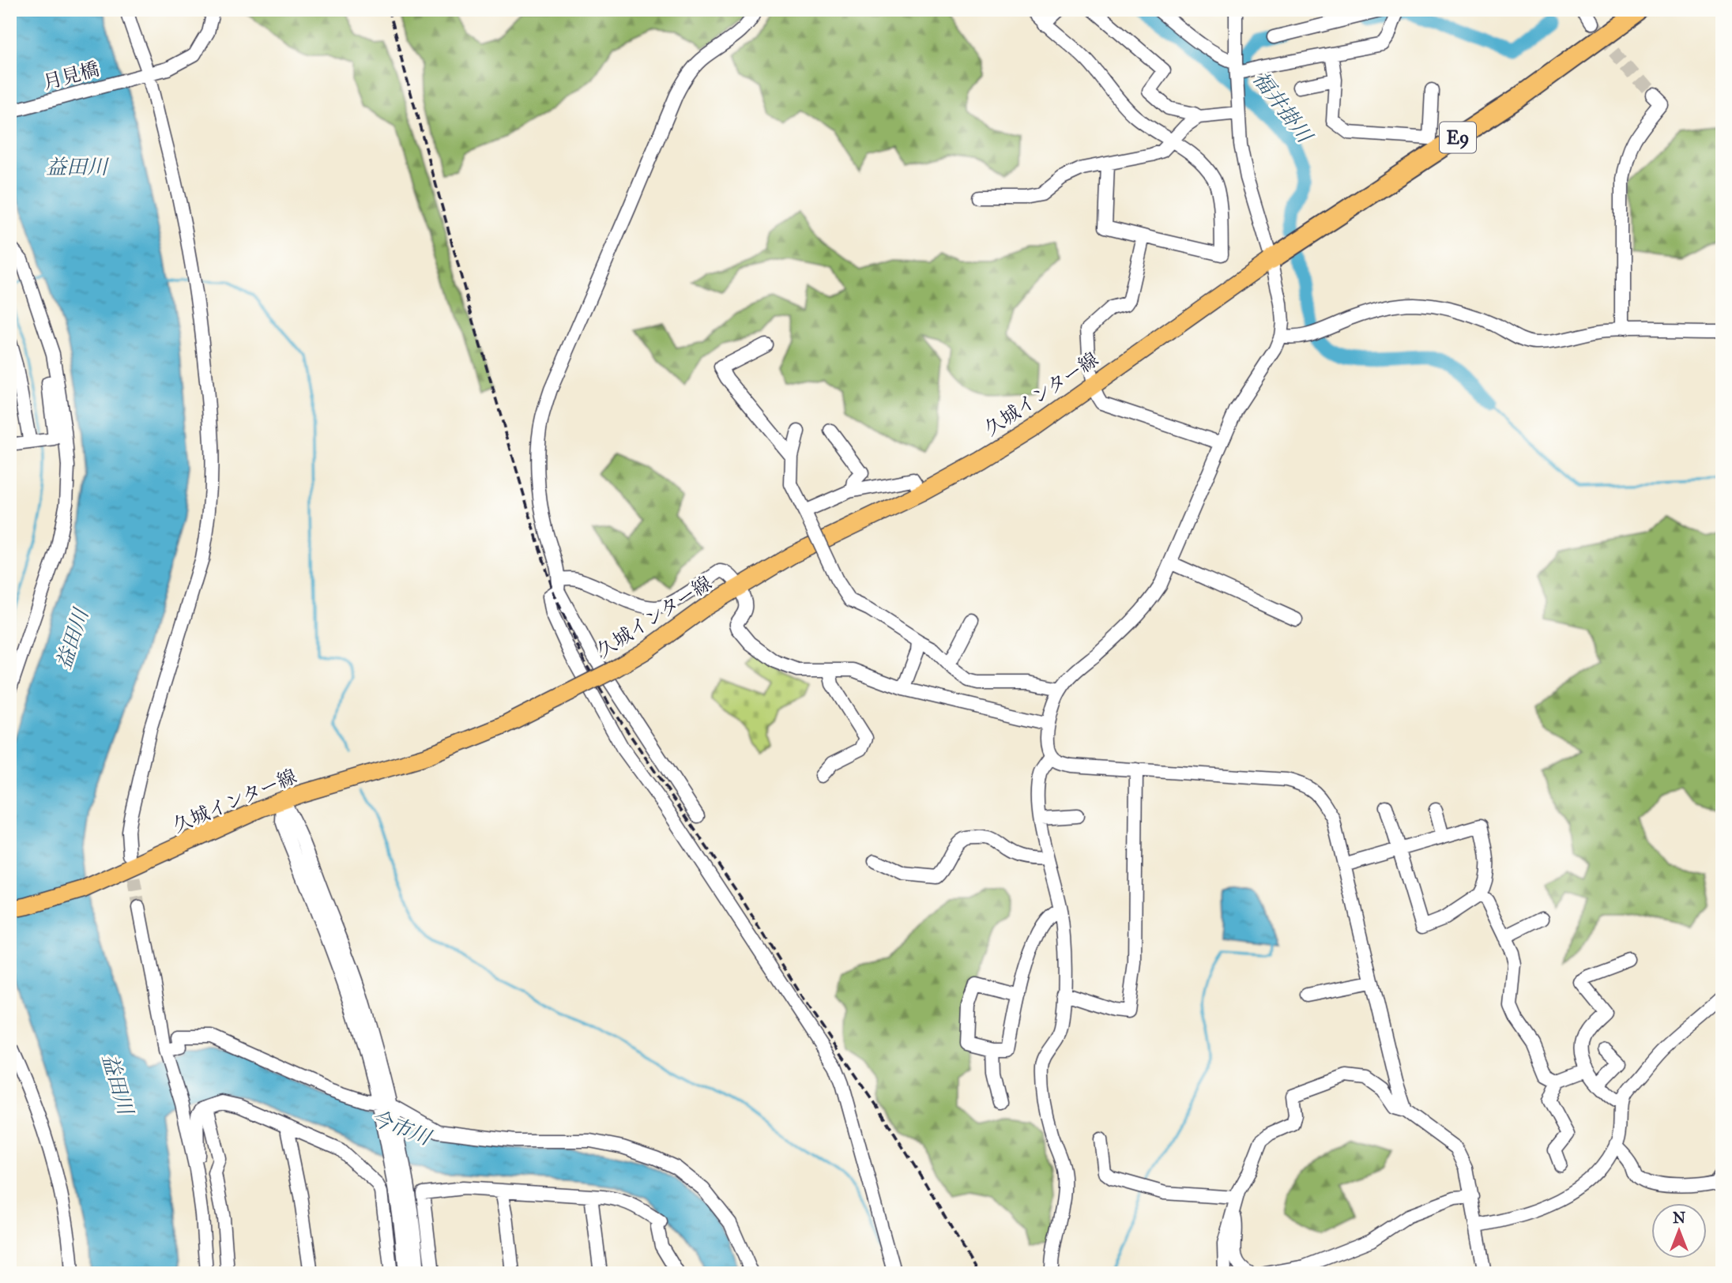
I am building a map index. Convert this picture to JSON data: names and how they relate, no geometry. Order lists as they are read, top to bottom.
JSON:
{
  "streets": {
    "highway": ["E9"],
    "main road": ["久城インター線"],
    "street": ["月見橋"]
  },
  "crossings": [
    ["E9", "久城インター線"]
  ],
  "water": ["福井掛川", "益田川", "今市川"],
  "north": "top"
}
